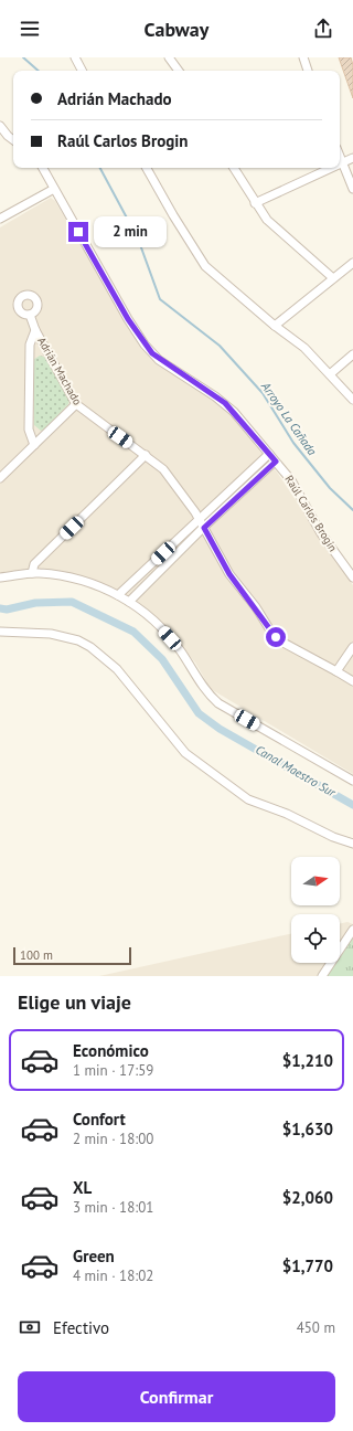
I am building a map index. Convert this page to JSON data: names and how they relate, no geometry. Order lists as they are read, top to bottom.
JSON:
{
  "streets": {
    "street": ["Adrián Machado", "Raúl Carlos Brogin"]
  },
  "water": ["Arroyo La Cañada", "Canal Maestro Sur"],
  "scale_bar": "100 m",
  "north": "right",
  "page": {
    "header": "Cabway",
    "banner": ["Adrián Machado", "Raúl Carlos Brogin"],
    "bubble": "2 min",
    "scale": "100 m",
    "heading": "Elige un viaje",
    "list": [
      {
        "name": "Económico",
        "note": "1 min · 17:59",
        "value": "$1,210"
      },
      {
        "name": "Confort",
        "note": "2 min · 18:00",
        "value": "$1,630"
      },
      {
        "name": "XL",
        "note": "3 min · 18:01",
        "value": "$2,060"
      },
      {
        "name": "Green",
        "note": "4 min · 18:02",
        "value": "$1,770"
      }
    ],
    "pay": ["Efectivo", "450 m"],
    "buttons": "Confirmar"
  }
}
